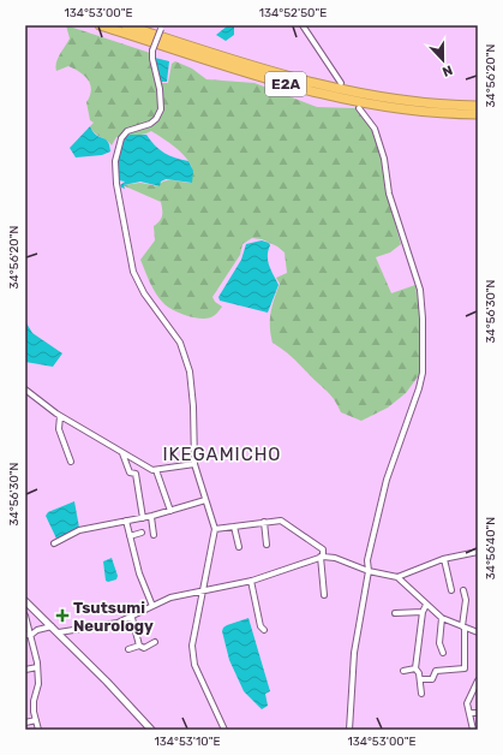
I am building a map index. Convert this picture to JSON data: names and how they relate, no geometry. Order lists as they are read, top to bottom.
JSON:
{
  "streets": {
    "highway": ["E2A"]
  },
  "districts": ["IKEGAMICHO"],
  "places": {
    "health": ["Tsutsumi Neurology"]
  },
  "north": "bottom",
  "coordinates": [
    "134°53'00\"E",
    "134°52'50\"E",
    "34°56'20\"N",
    "34°56'30\"N",
    "34°56'40\"N",
    "134°53'10\"E"
  ]
}
